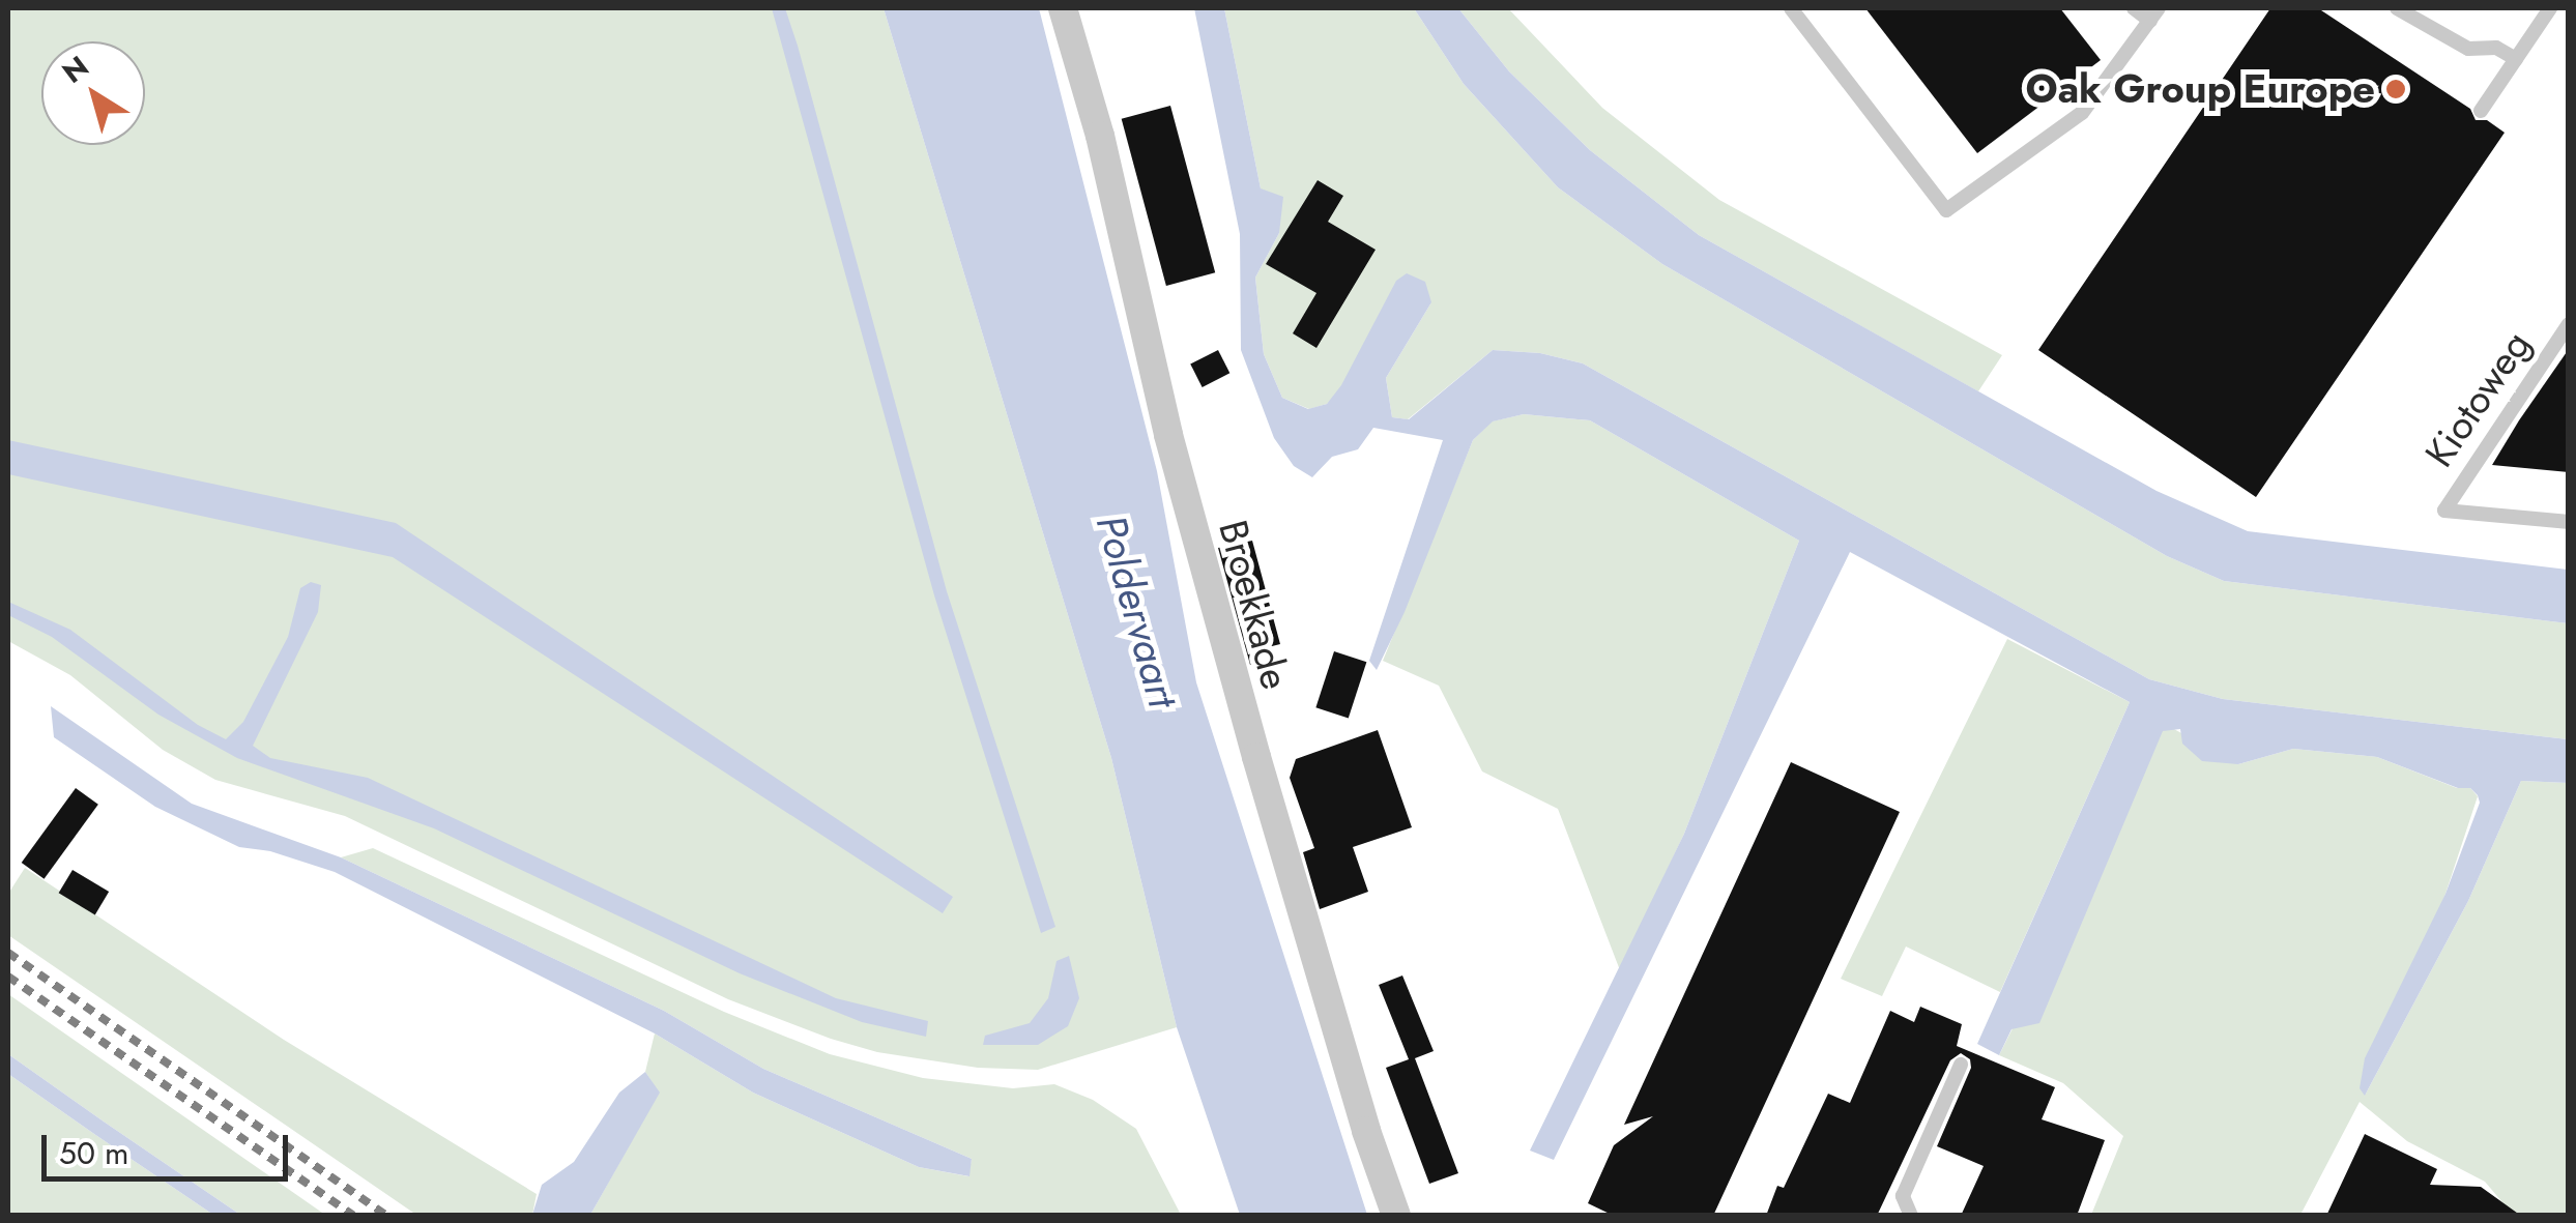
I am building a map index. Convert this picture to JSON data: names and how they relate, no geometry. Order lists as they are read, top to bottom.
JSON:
{
  "streets": {
    "street": ["Broekkade"],
    "lane": ["Kiotoweg"]
  },
  "water": ["Poldervaart"],
  "places": ["Oak Group Europe"],
  "scale_bar": "50 m",
  "north": "top left"
}
